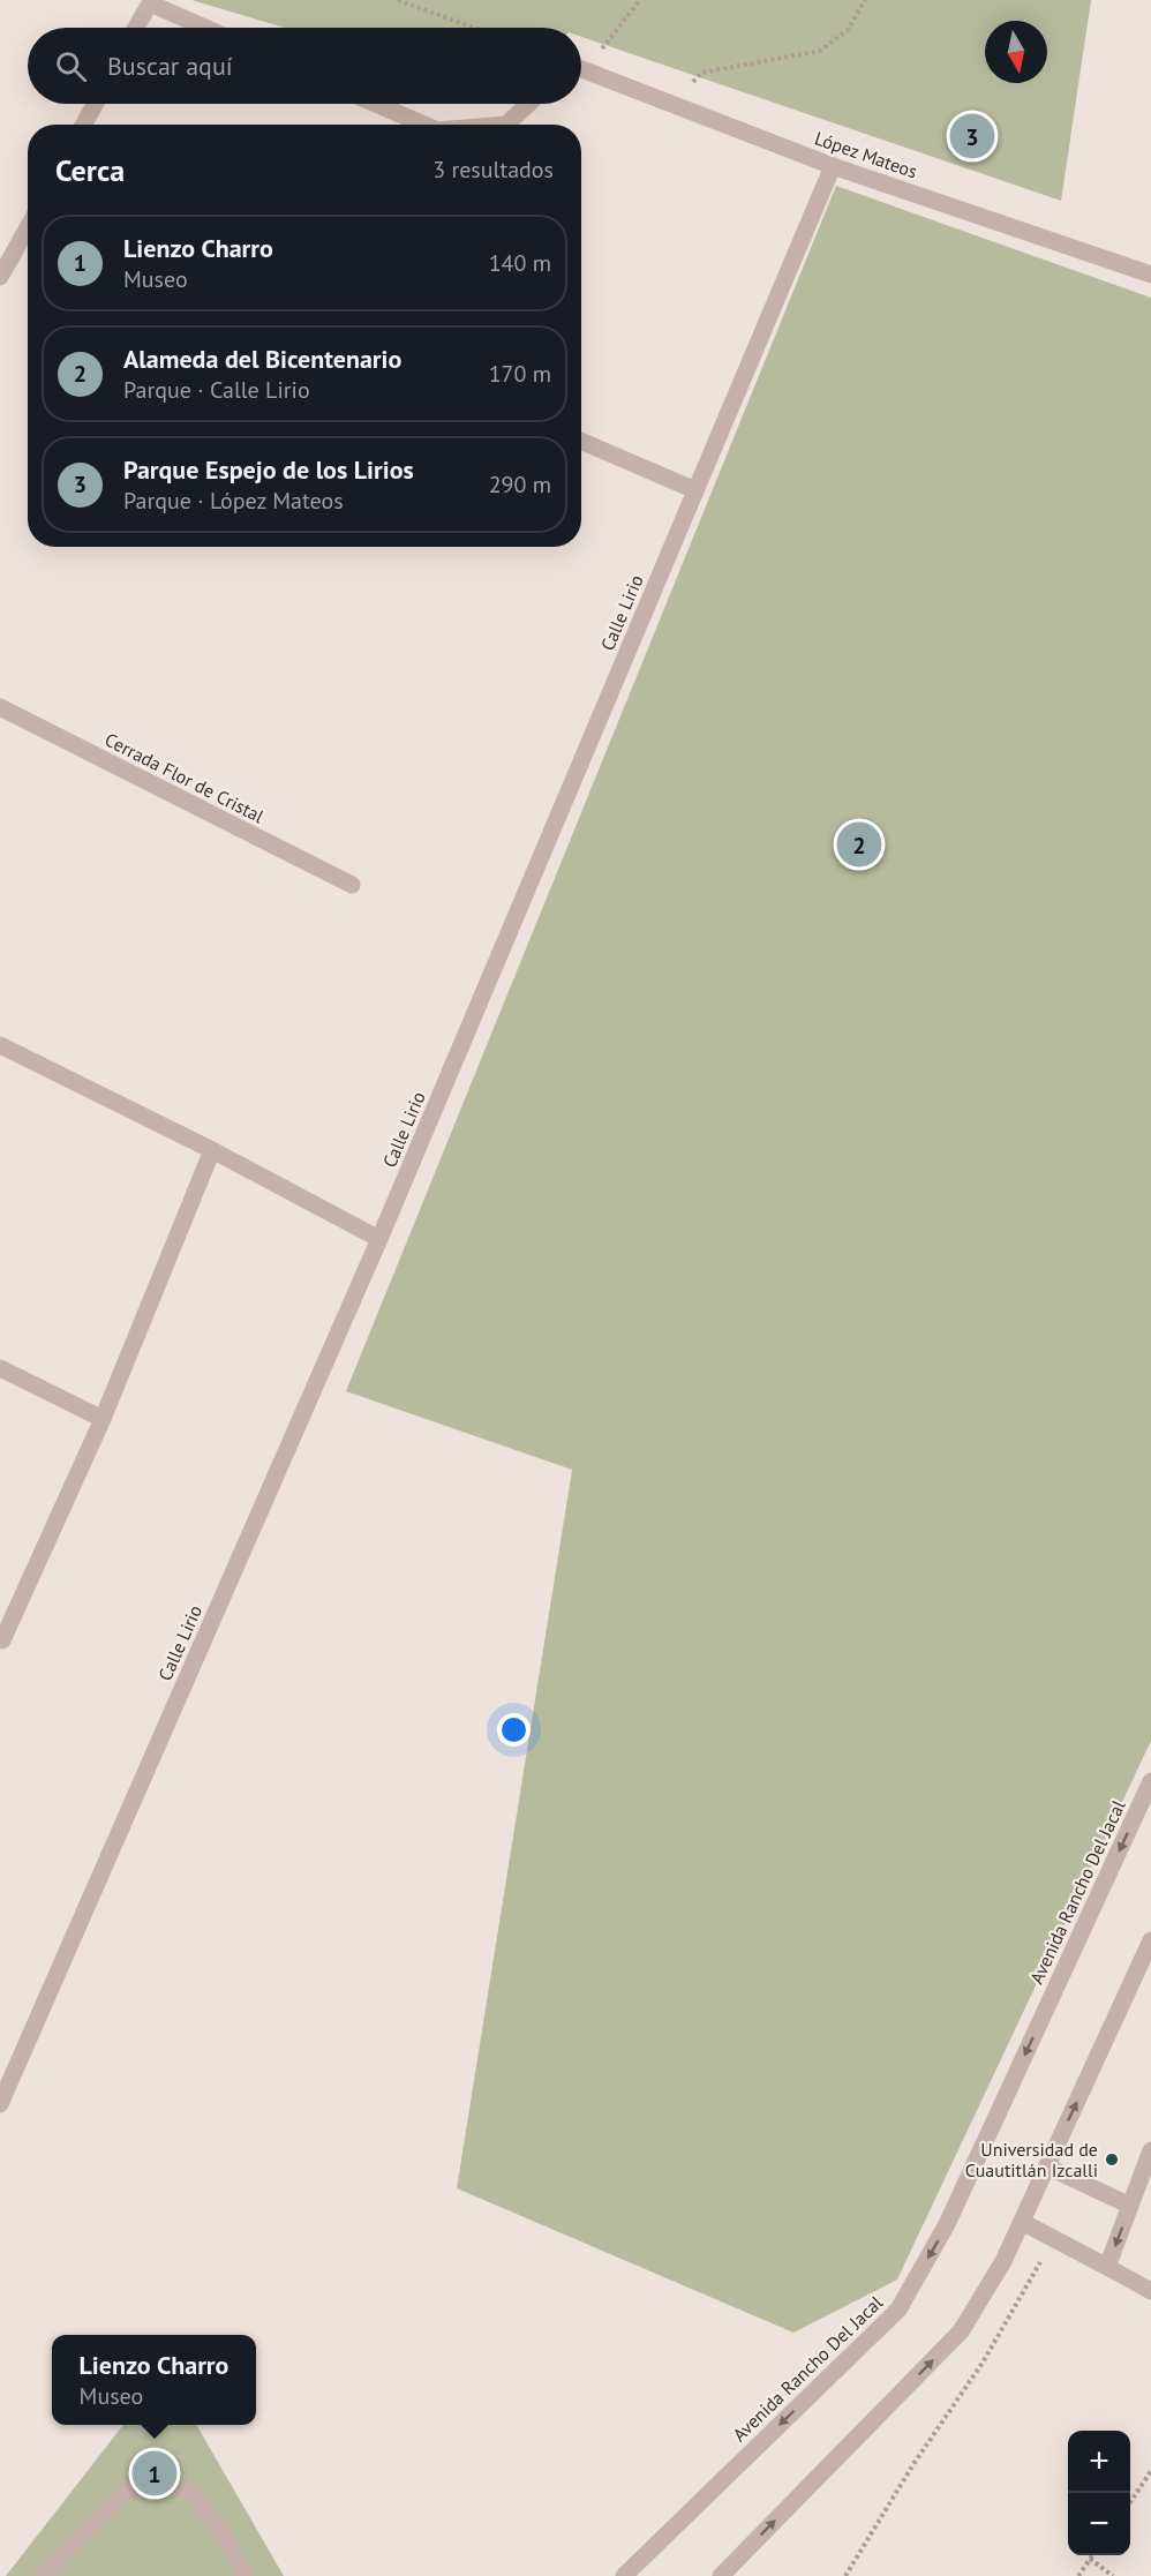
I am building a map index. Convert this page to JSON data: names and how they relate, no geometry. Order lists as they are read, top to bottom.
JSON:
{
  "streets": {
    "street": [
      "López Mateos",
      "Calle Lirio",
      "Cerrada Flor de Cristal",
      "Avenida Rancho Del Jacal"
    ]
  },
  "crossings": [
    ["López Mateos", "Calle Lirio"]
  ],
  "places": ["Universidad de Cuautitlán Izcalli"],
  "north": "bottom",
  "page": {
    "search": "Buscar aquí",
    "pins": ["3", "2", "1"],
    "heading": ["Cerca", "3 resultados"],
    "list": [
      {
        "mark": "1",
        "name": "Lienzo Charro",
        "note": "Museo",
        "value": "140 m"
      },
      {
        "mark": "2",
        "name": "Alameda del Bicentenario",
        "note": "Parque · Calle Lirio",
        "value": "170 m"
      },
      {
        "mark": "3",
        "name": "Parque Espejo de los Lirios",
        "note": "Parque · López Mateos",
        "value": "290 m"
      }
    ],
    "popup": ["Lienzo Charro", "Museo"],
    "map_buttons": ["+", "−"]
  }
}
